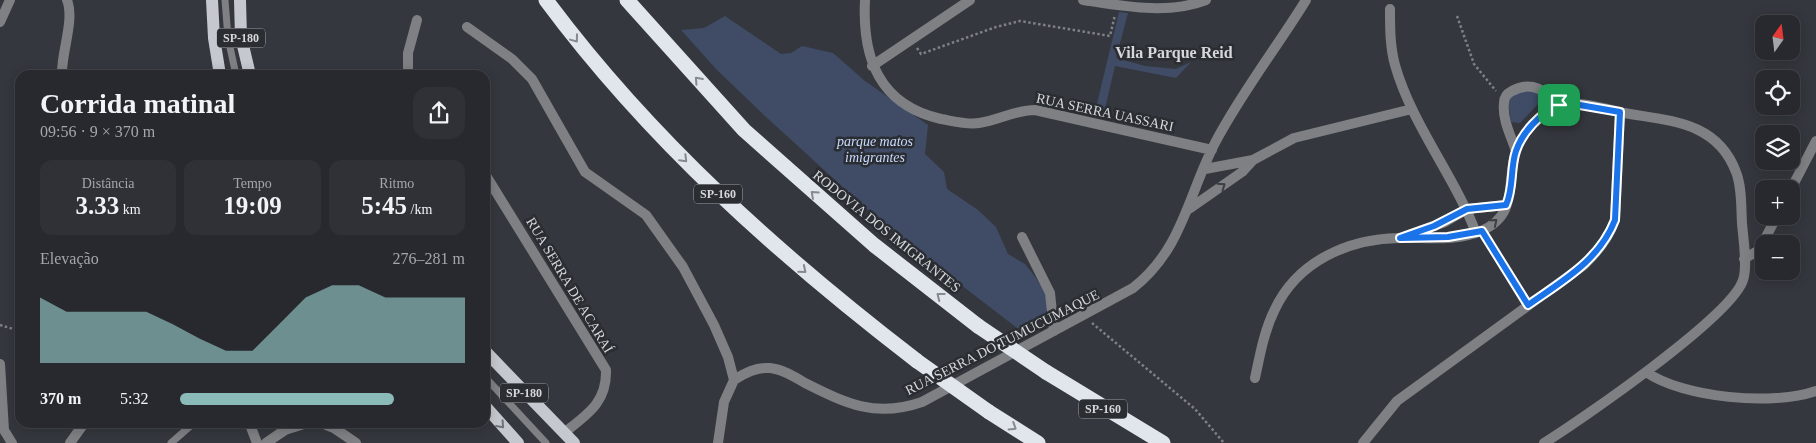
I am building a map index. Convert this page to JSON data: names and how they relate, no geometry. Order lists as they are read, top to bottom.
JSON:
{
  "streets": {
    "highway": ["SP-160", "RODOVIA DOS IMIGRANTES"],
    "main road": ["SP-180"],
    "street": ["RUA SERRA UASSARI", "RUA SERRA DE ACARAÍ", "RUA SERRA DO TUMUCUMAQUE"]
  },
  "crossings": [
    ["SP-180", "RUA SERRA DE ACARAÍ"],
    ["RUA SERRA UASSARI", "RUA SERRA DO TUMUCUMAQUE"]
  ],
  "districts": ["Vila Parque Reid"],
  "parks": ["parque matos imigrantes"],
  "north": "top",
  "page": {
    "map_buttons": ["+", "−"],
    "heading": ["Corrida matinal", "09:56 · 9 × 370 m"],
    "stats": [
      ["Distância", "3.33 km"],
      ["Tempo", "19:09"],
      ["Ritmo", "5:45 /km"]
    ],
    "chart": ["Elevação", "276–281 m"],
    "list": [
      {
        "name": "370 m",
        "note": "5:32"
      }
    ]
  }
}
